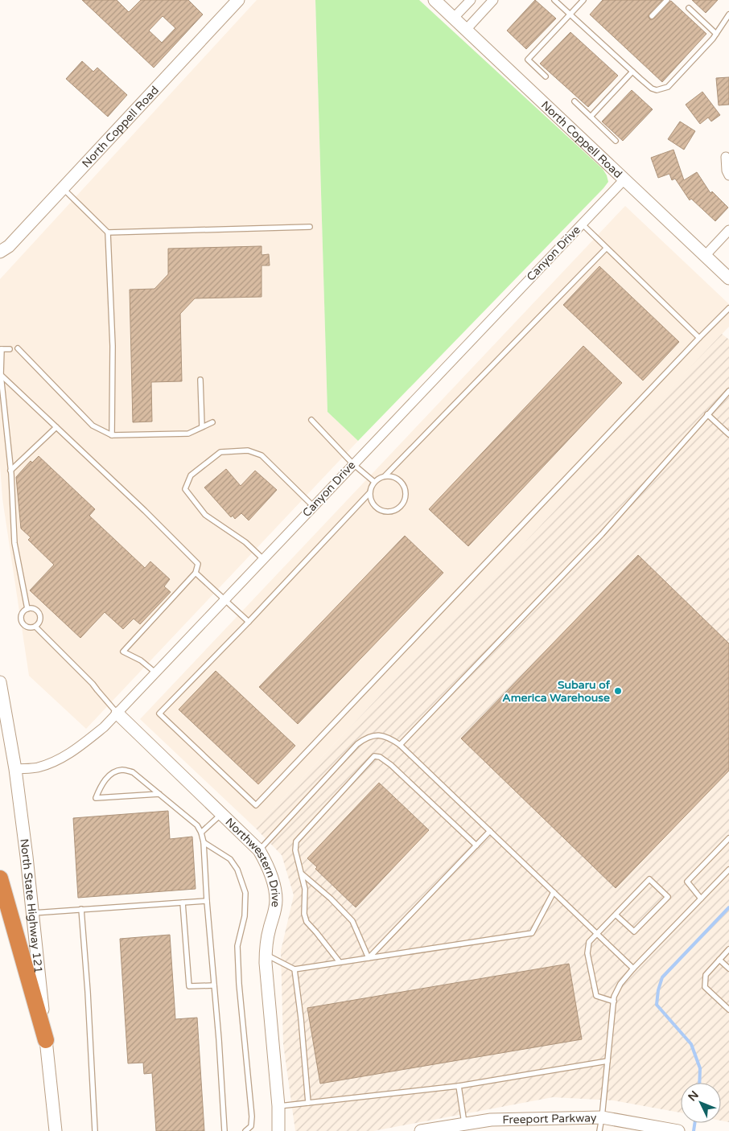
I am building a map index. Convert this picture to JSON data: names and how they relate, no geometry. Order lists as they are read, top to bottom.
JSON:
{
  "streets": {
    "street": [
      "North Coppell Road",
      "Canyon Drive",
      "Northwestern Drive",
      "North State Highway 121",
      "Freeport Parkway"
    ]
  },
  "crossings": [
    ["North Coppell Road", "Canyon Drive"],
    ["Canyon Drive", "Northwestern Drive"],
    ["Canyon Drive", "North State Highway 121"]
  ],
  "places": ["Subaru of America Warehouse"],
  "north": "top left"
}
